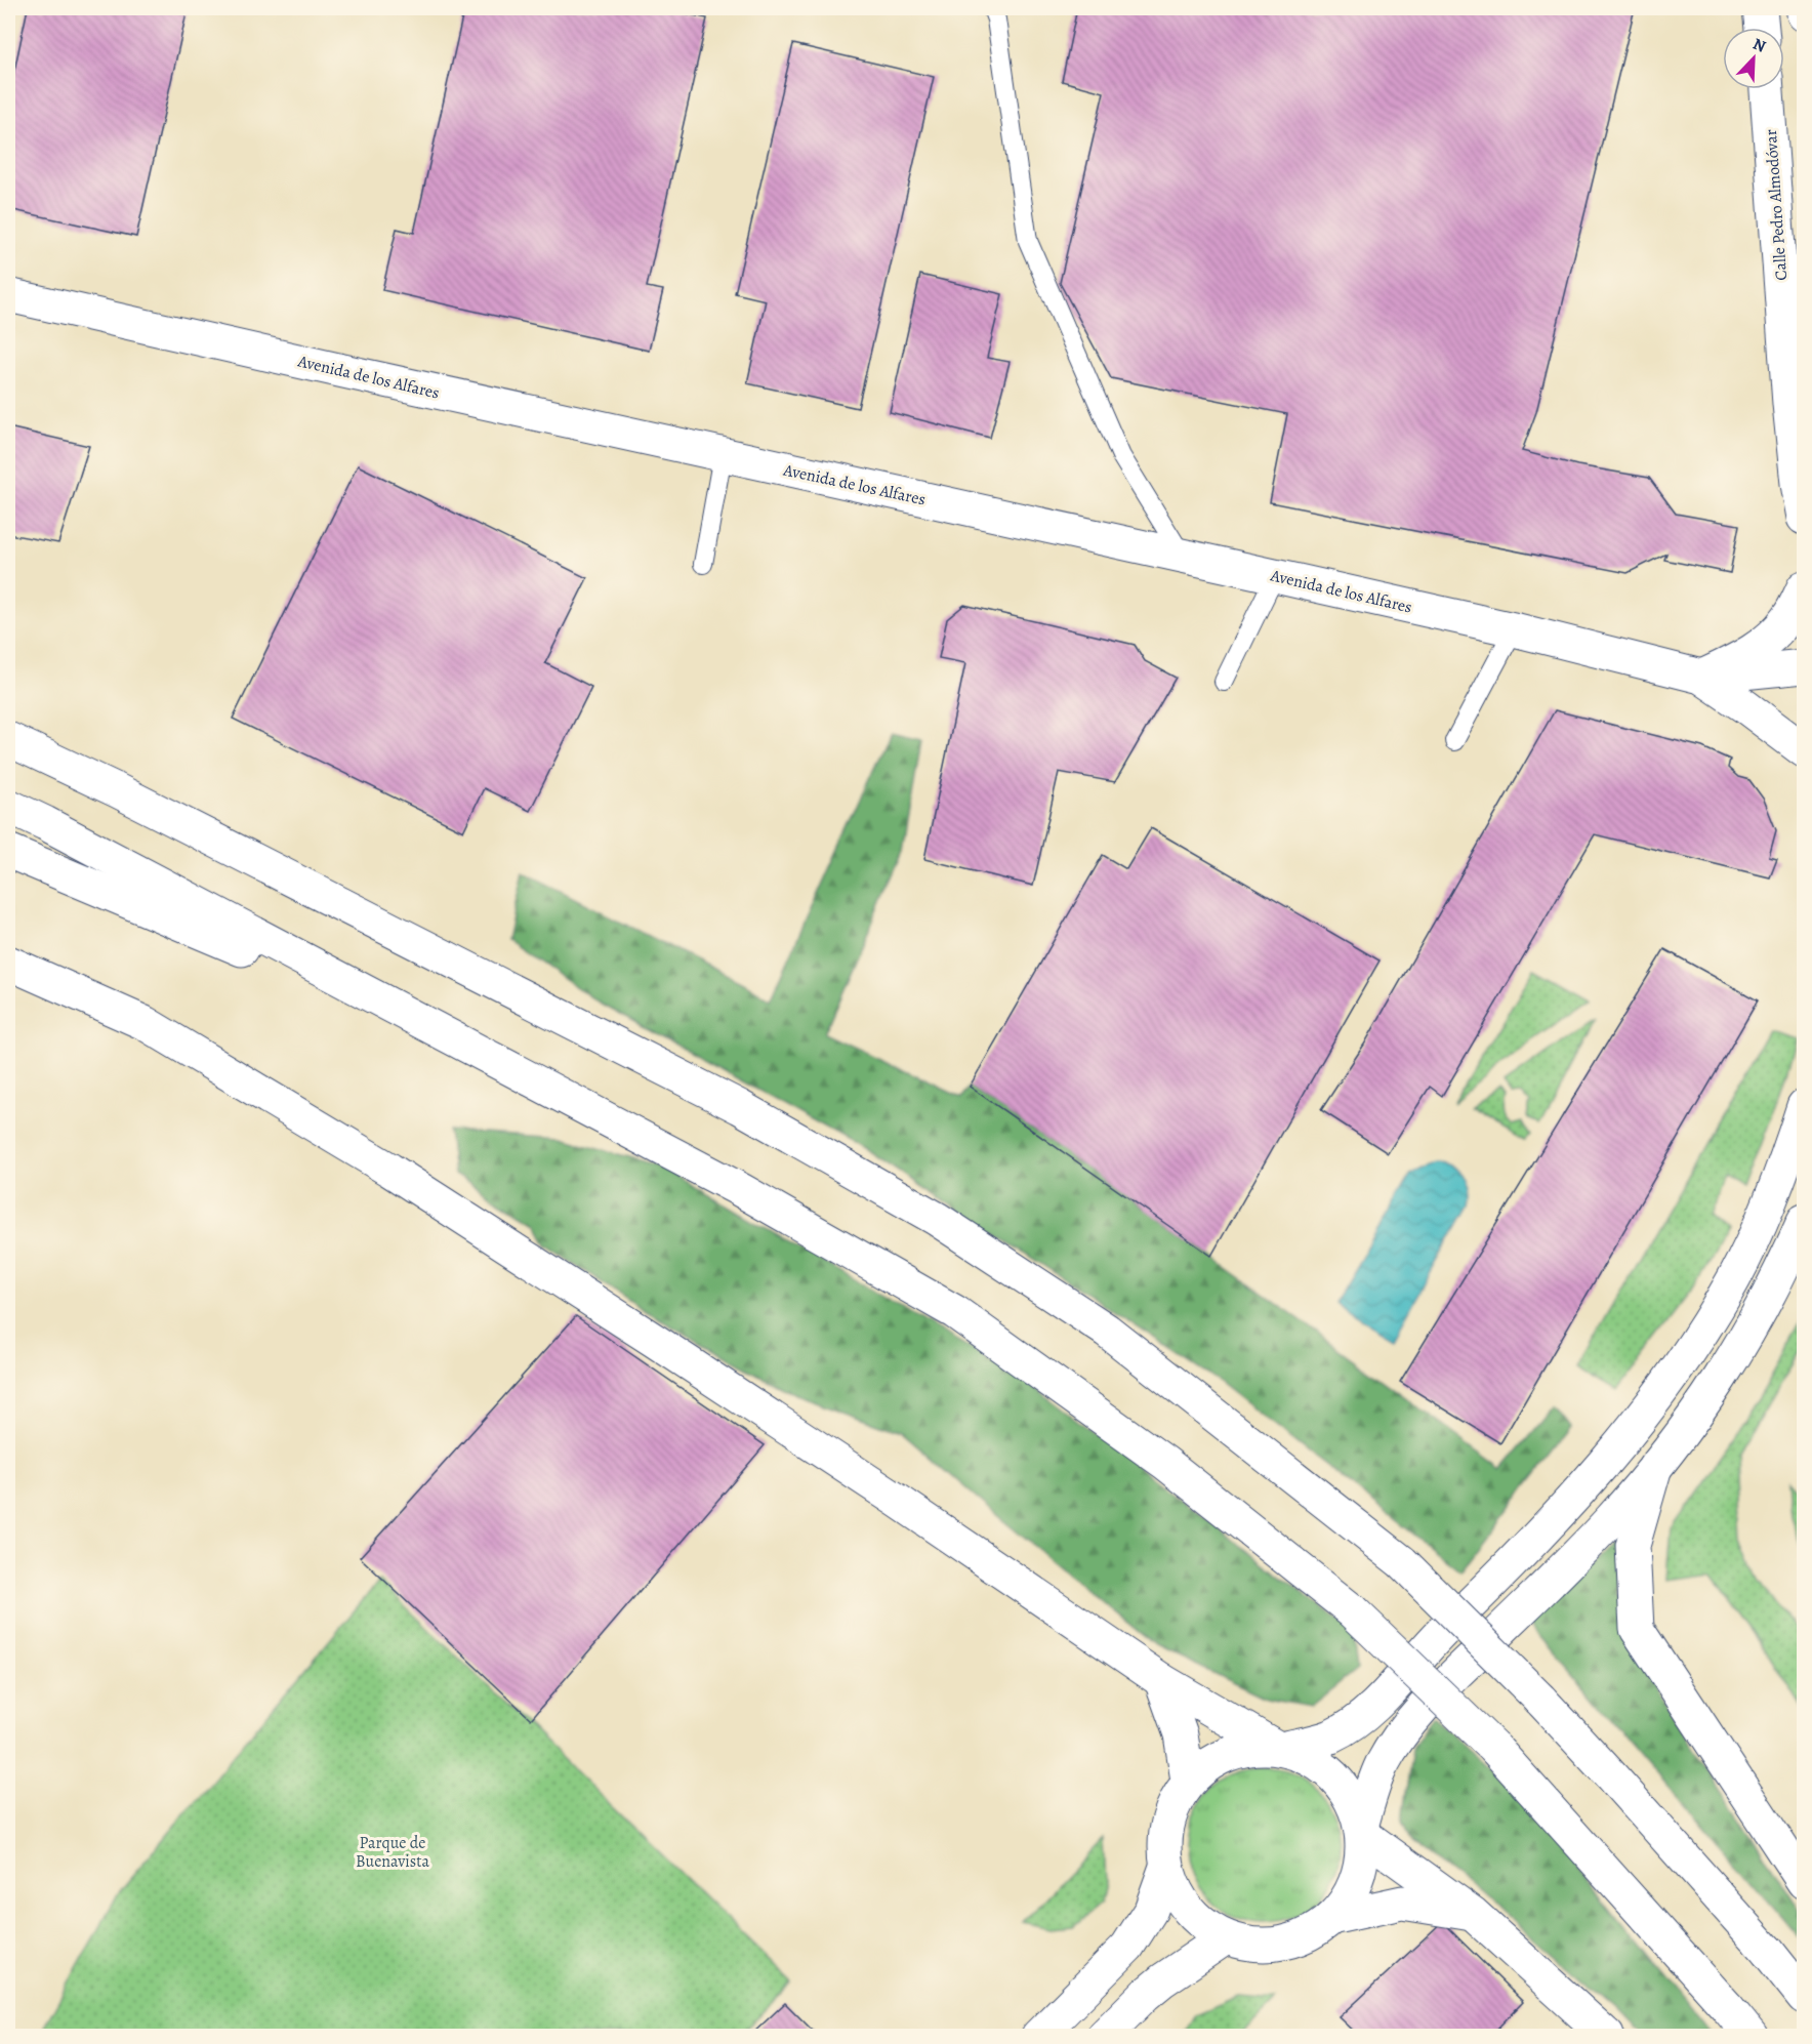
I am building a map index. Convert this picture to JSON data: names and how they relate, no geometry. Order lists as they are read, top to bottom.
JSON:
{
  "streets": {
    "main road": ["Calle Pedro Almodóvar", "Avenida de los Alfares"]
  },
  "parks": ["Parque de Buenavista"],
  "north": "top right"
}
